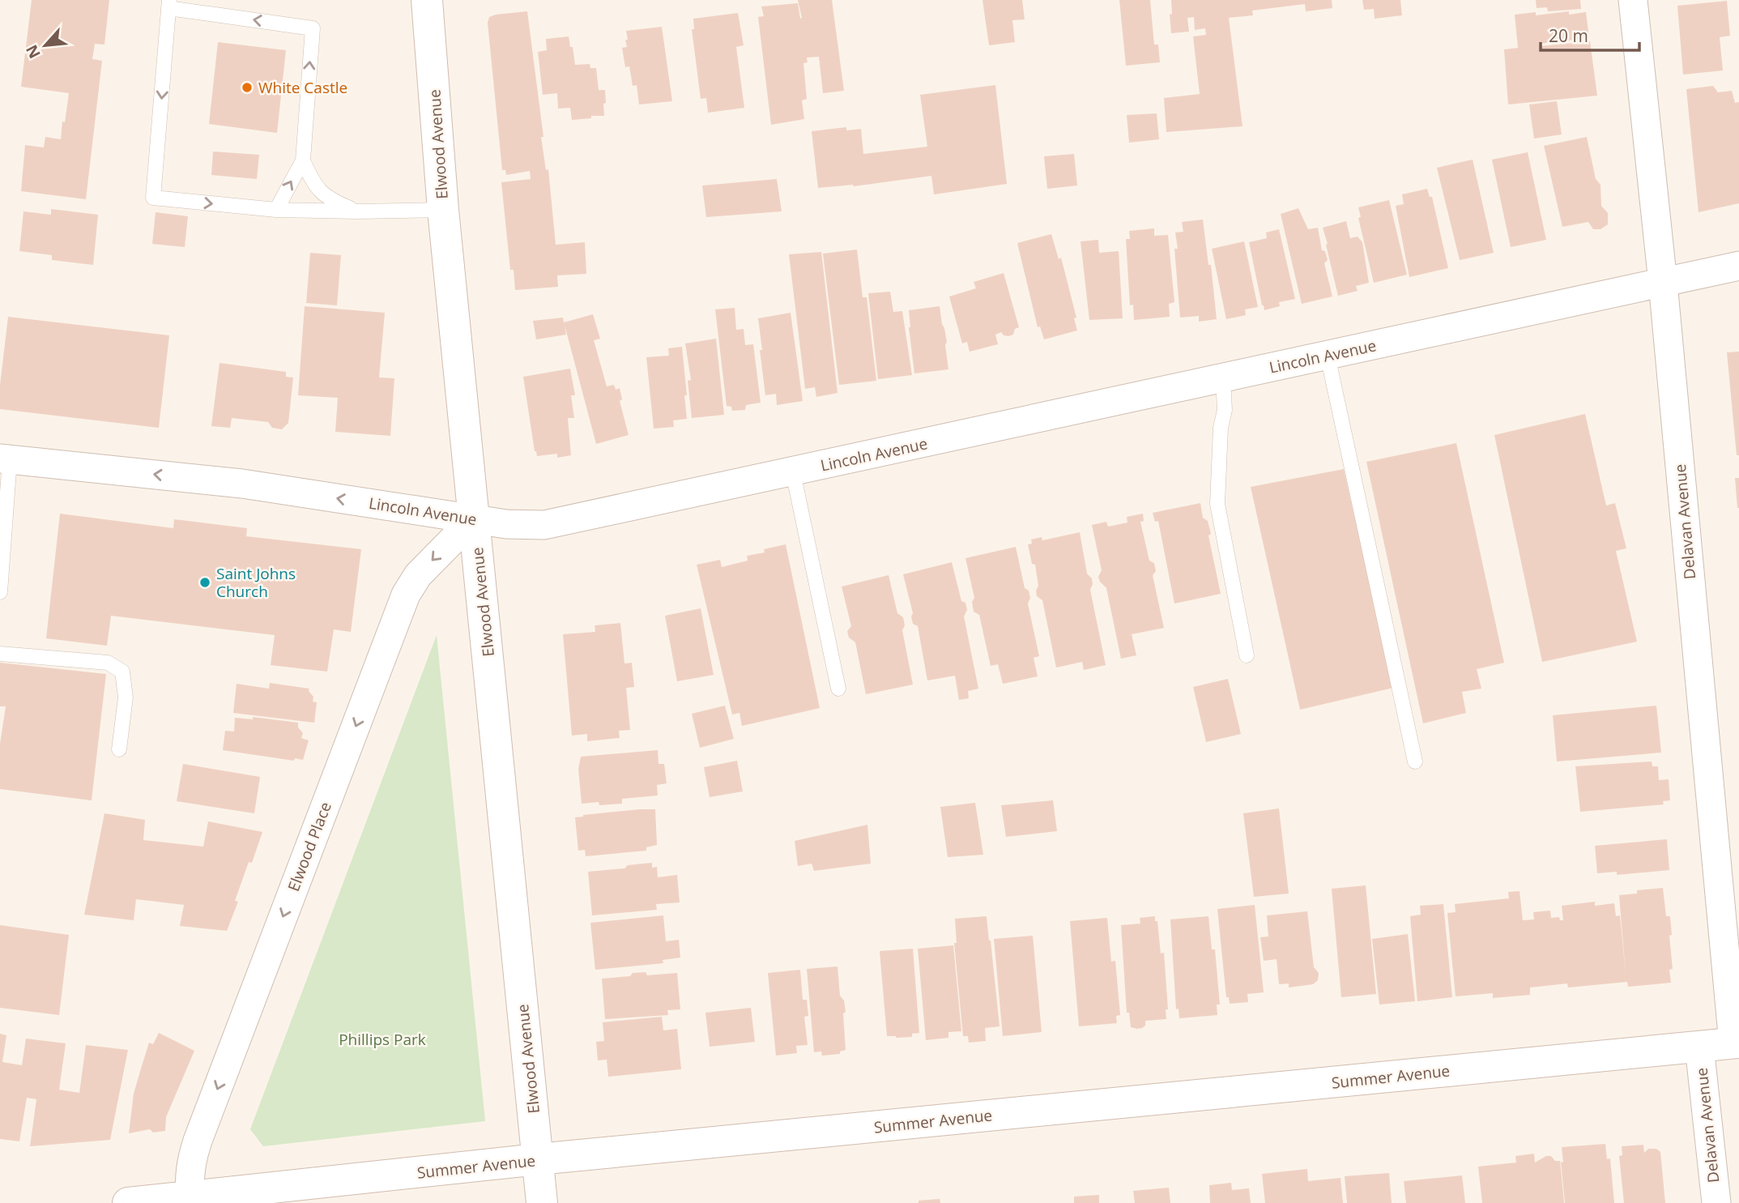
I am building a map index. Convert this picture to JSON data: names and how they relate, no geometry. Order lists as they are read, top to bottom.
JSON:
{
  "streets": {
    "street": [
      "Elwood Avenue",
      "Lincoln Avenue",
      "Delavan Avenue",
      "Elwood Place",
      "Summer Avenue"
    ]
  },
  "crossings": [
    ["Elwood Avenue", "Lincoln Avenue"],
    ["Elwood Avenue", "Elwood Place"],
    ["Elwood Avenue", "Summer Avenue"],
    ["Lincoln Avenue", "Delavan Avenue"],
    ["Lincoln Avenue", "Elwood Place"],
    ["Delavan Avenue", "Summer Avenue"],
    ["Elwood Place", "Summer Avenue"]
  ],
  "one_way": ["Elwood Place"],
  "parks": ["Phillips Park"],
  "places": ["White Castle", "Saint Johns Church"],
  "scale_bar": "20 m",
  "north": "bottom left"
}
